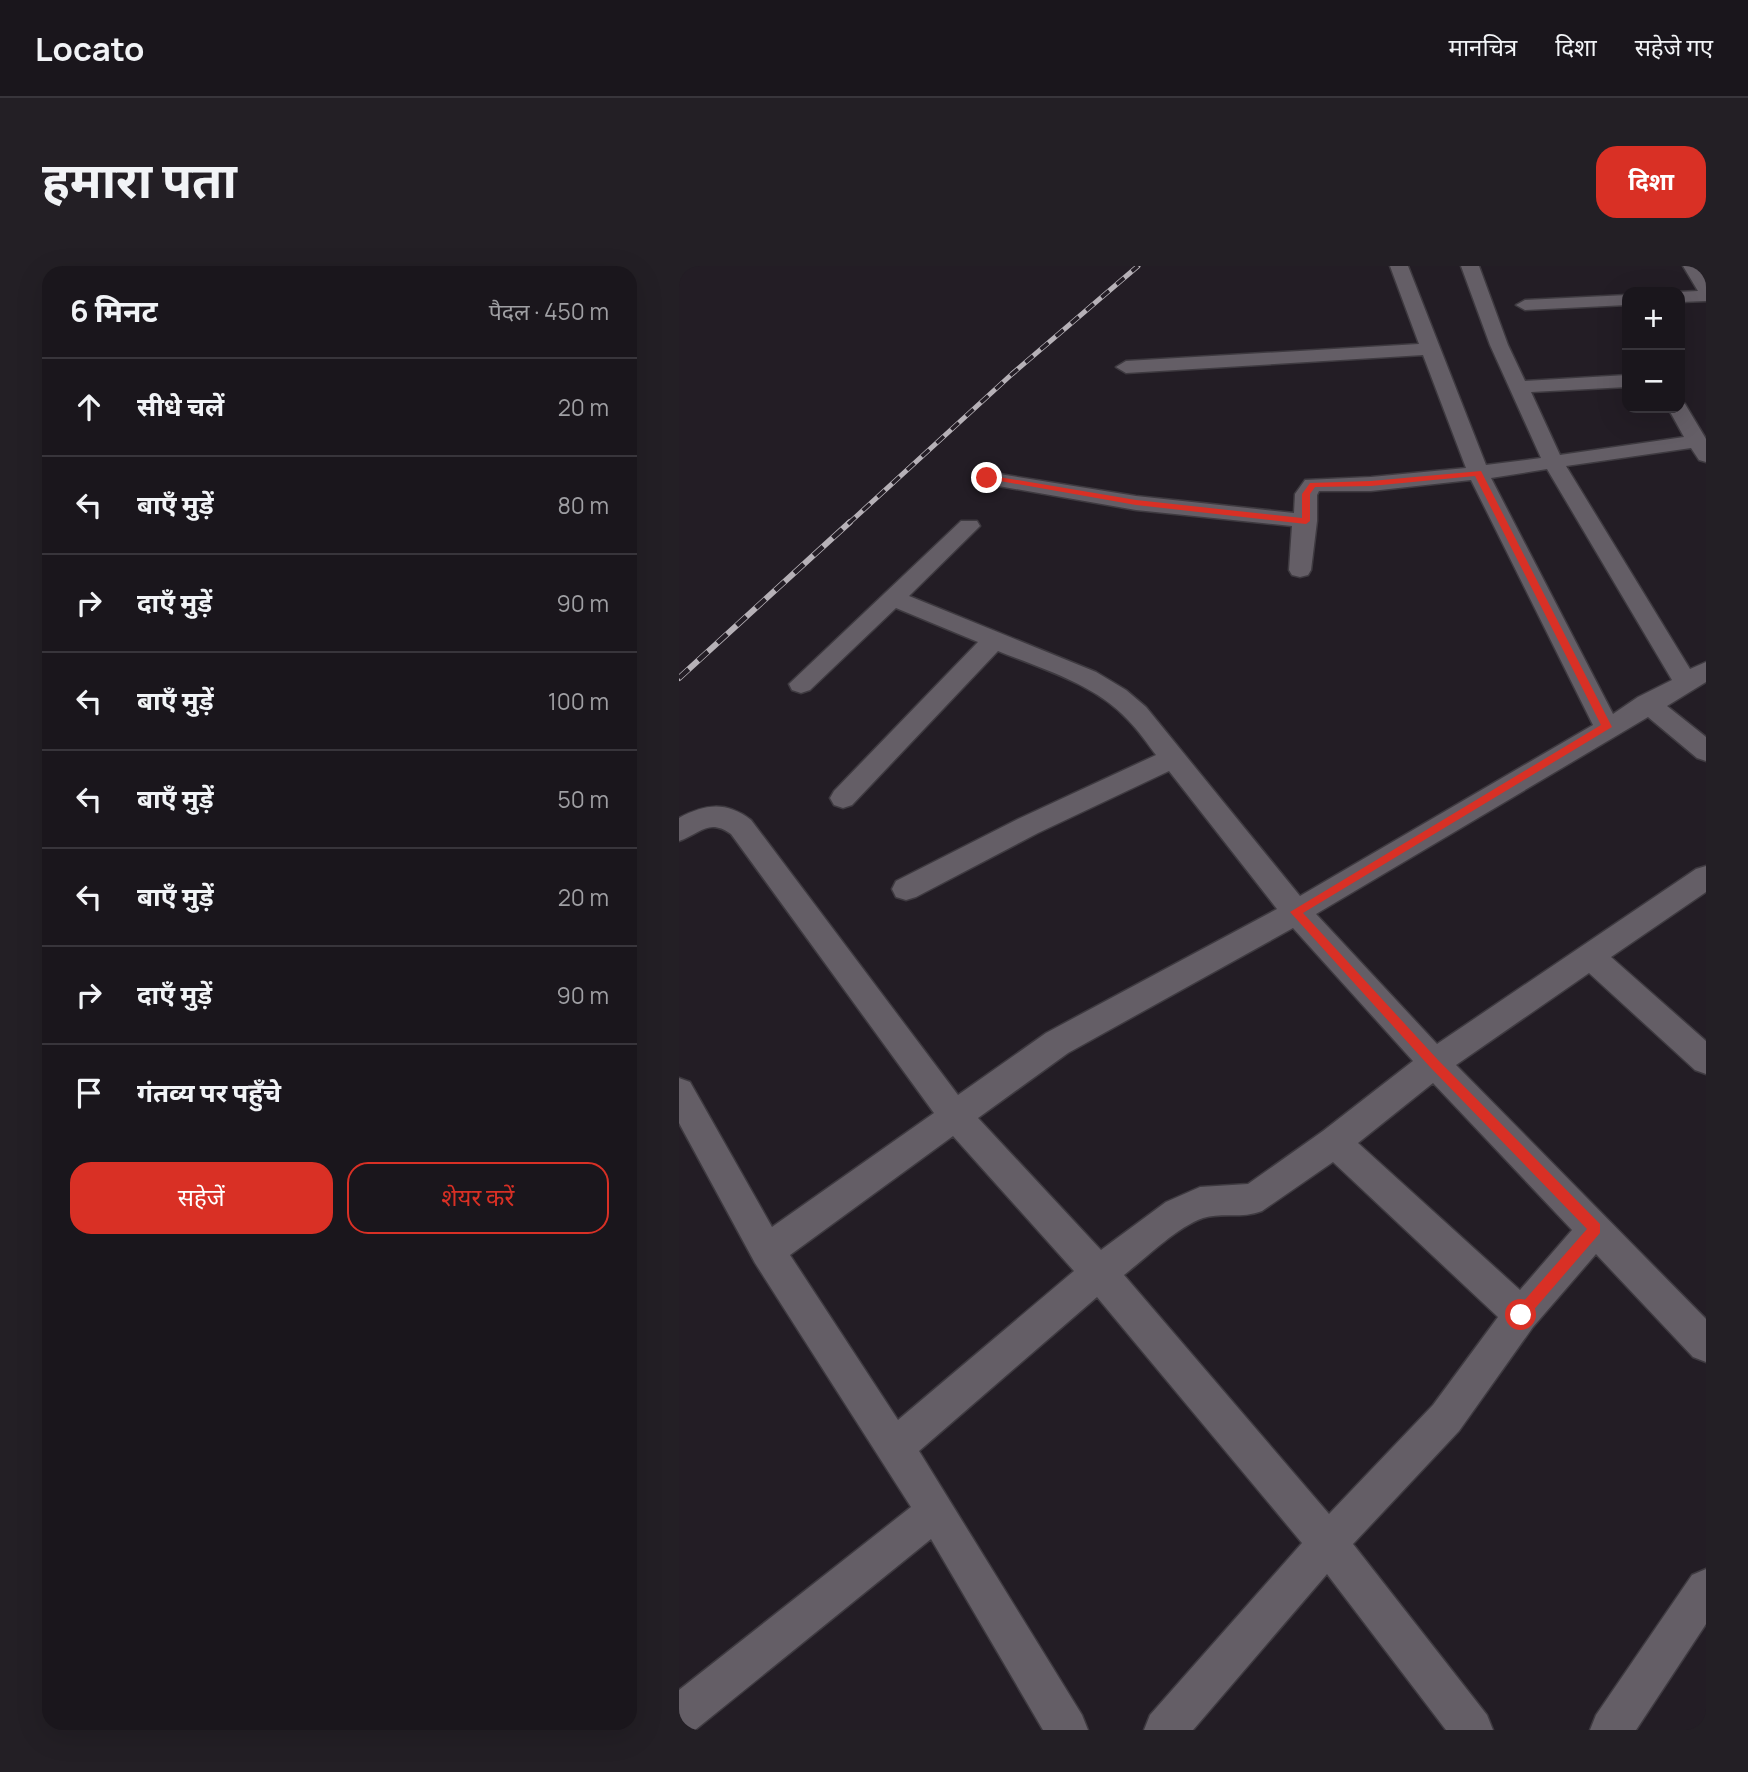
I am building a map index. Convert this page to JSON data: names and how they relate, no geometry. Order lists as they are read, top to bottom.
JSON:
{
  "page": {
    "header": "Locato",
    "nav": ["मानचित्र", "दिशा", "सहेजे गए"],
    "title": "हमारा पता",
    "buttons": [
      "दिशा",
      ["सहेजें", "शेयर करें"]
    ],
    "heading": ["6 मिनट", "पैदल · 450 m"],
    "map_buttons": ["+", "−"],
    "list": [
      ["सीधे चलें", "20 m"],
      ["बाएँ मुड़ें", "80 m"],
      ["दाएँ मुड़ें", "90 m"],
      ["बाएँ मुड़ें", "100 m"],
      ["बाएँ मुड़ें", "50 m"],
      ["बाएँ मुड़ें", "20 m"],
      ["दाएँ मुड़ें", "90 m"],
      "गंतव्य पर पहुँचे"
    ]
  }
}
